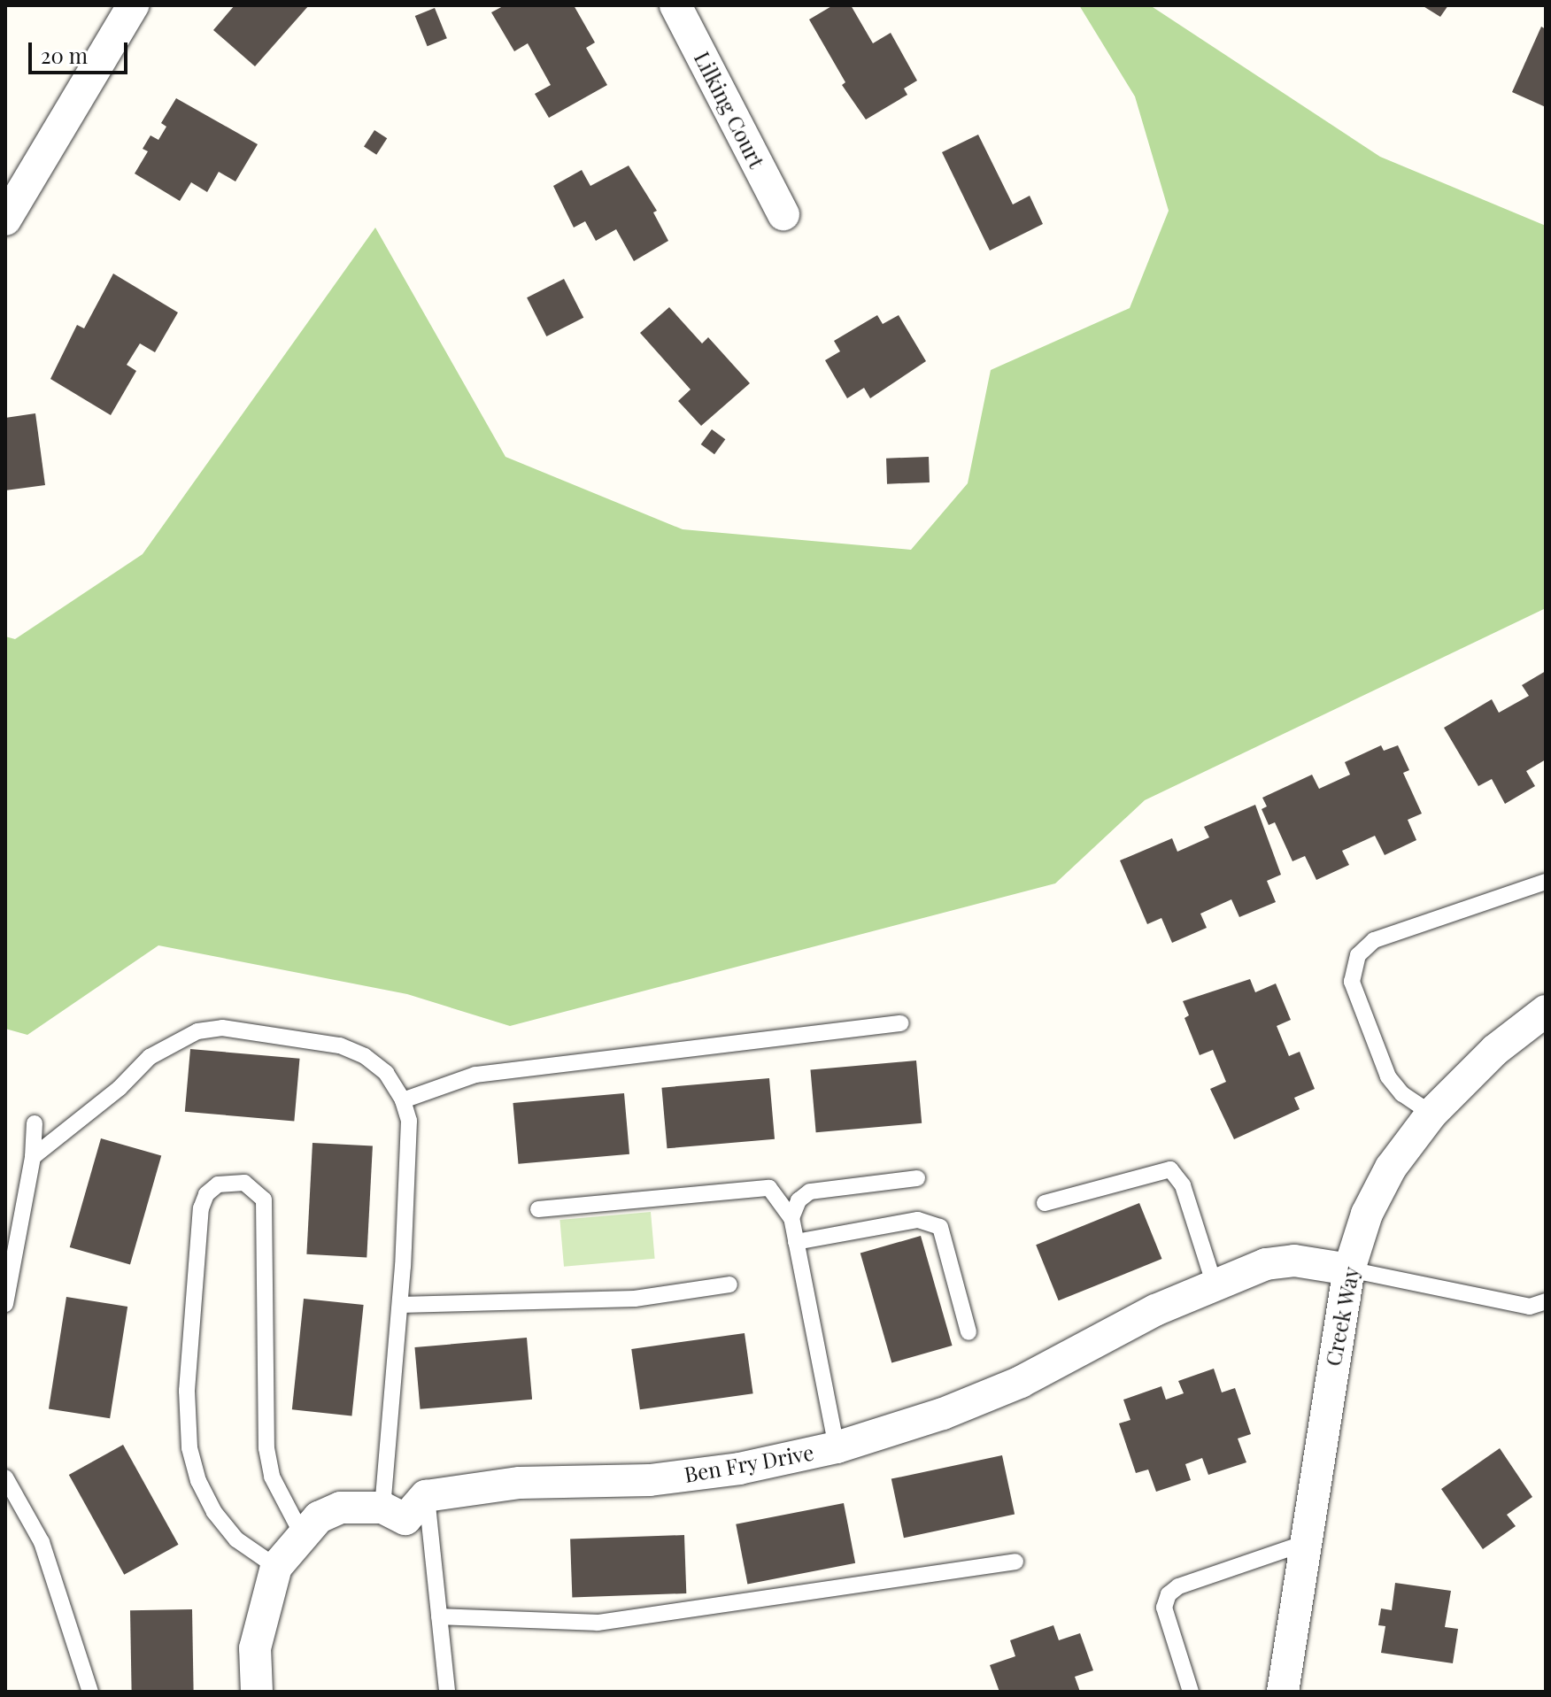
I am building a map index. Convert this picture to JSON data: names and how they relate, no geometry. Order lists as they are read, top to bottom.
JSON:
{
  "streets": {
    "street": ["Lilking Court", "Creek Way", "Ben Fry Drive"]
  },
  "crossings": [
    ["Creek Way", "Ben Fry Drive"]
  ],
  "scale_bar": "20 m"
}
